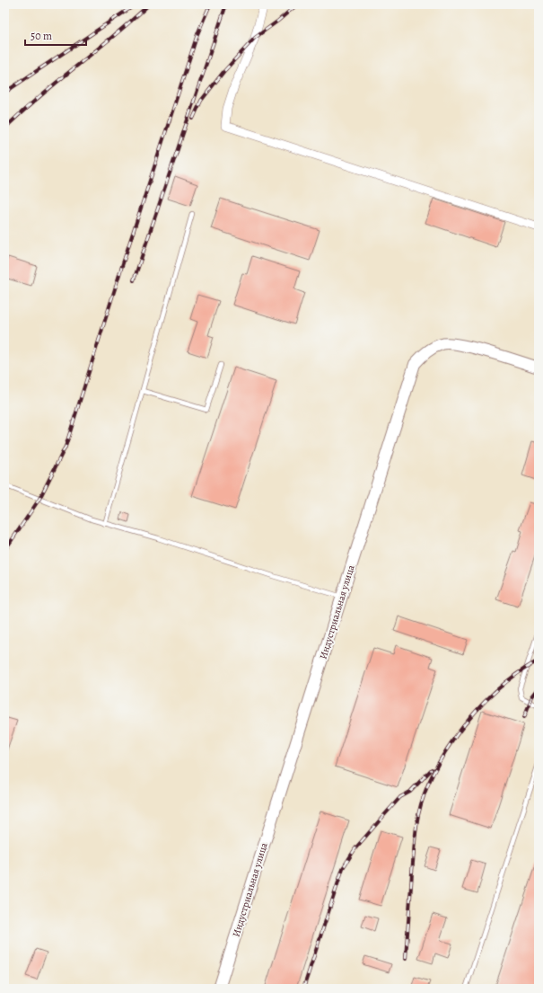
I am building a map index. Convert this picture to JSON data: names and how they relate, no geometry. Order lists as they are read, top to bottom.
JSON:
{
  "streets": {
    "street": ["Индустриальная улица"]
  },
  "scale_bar": "50 m"
}
